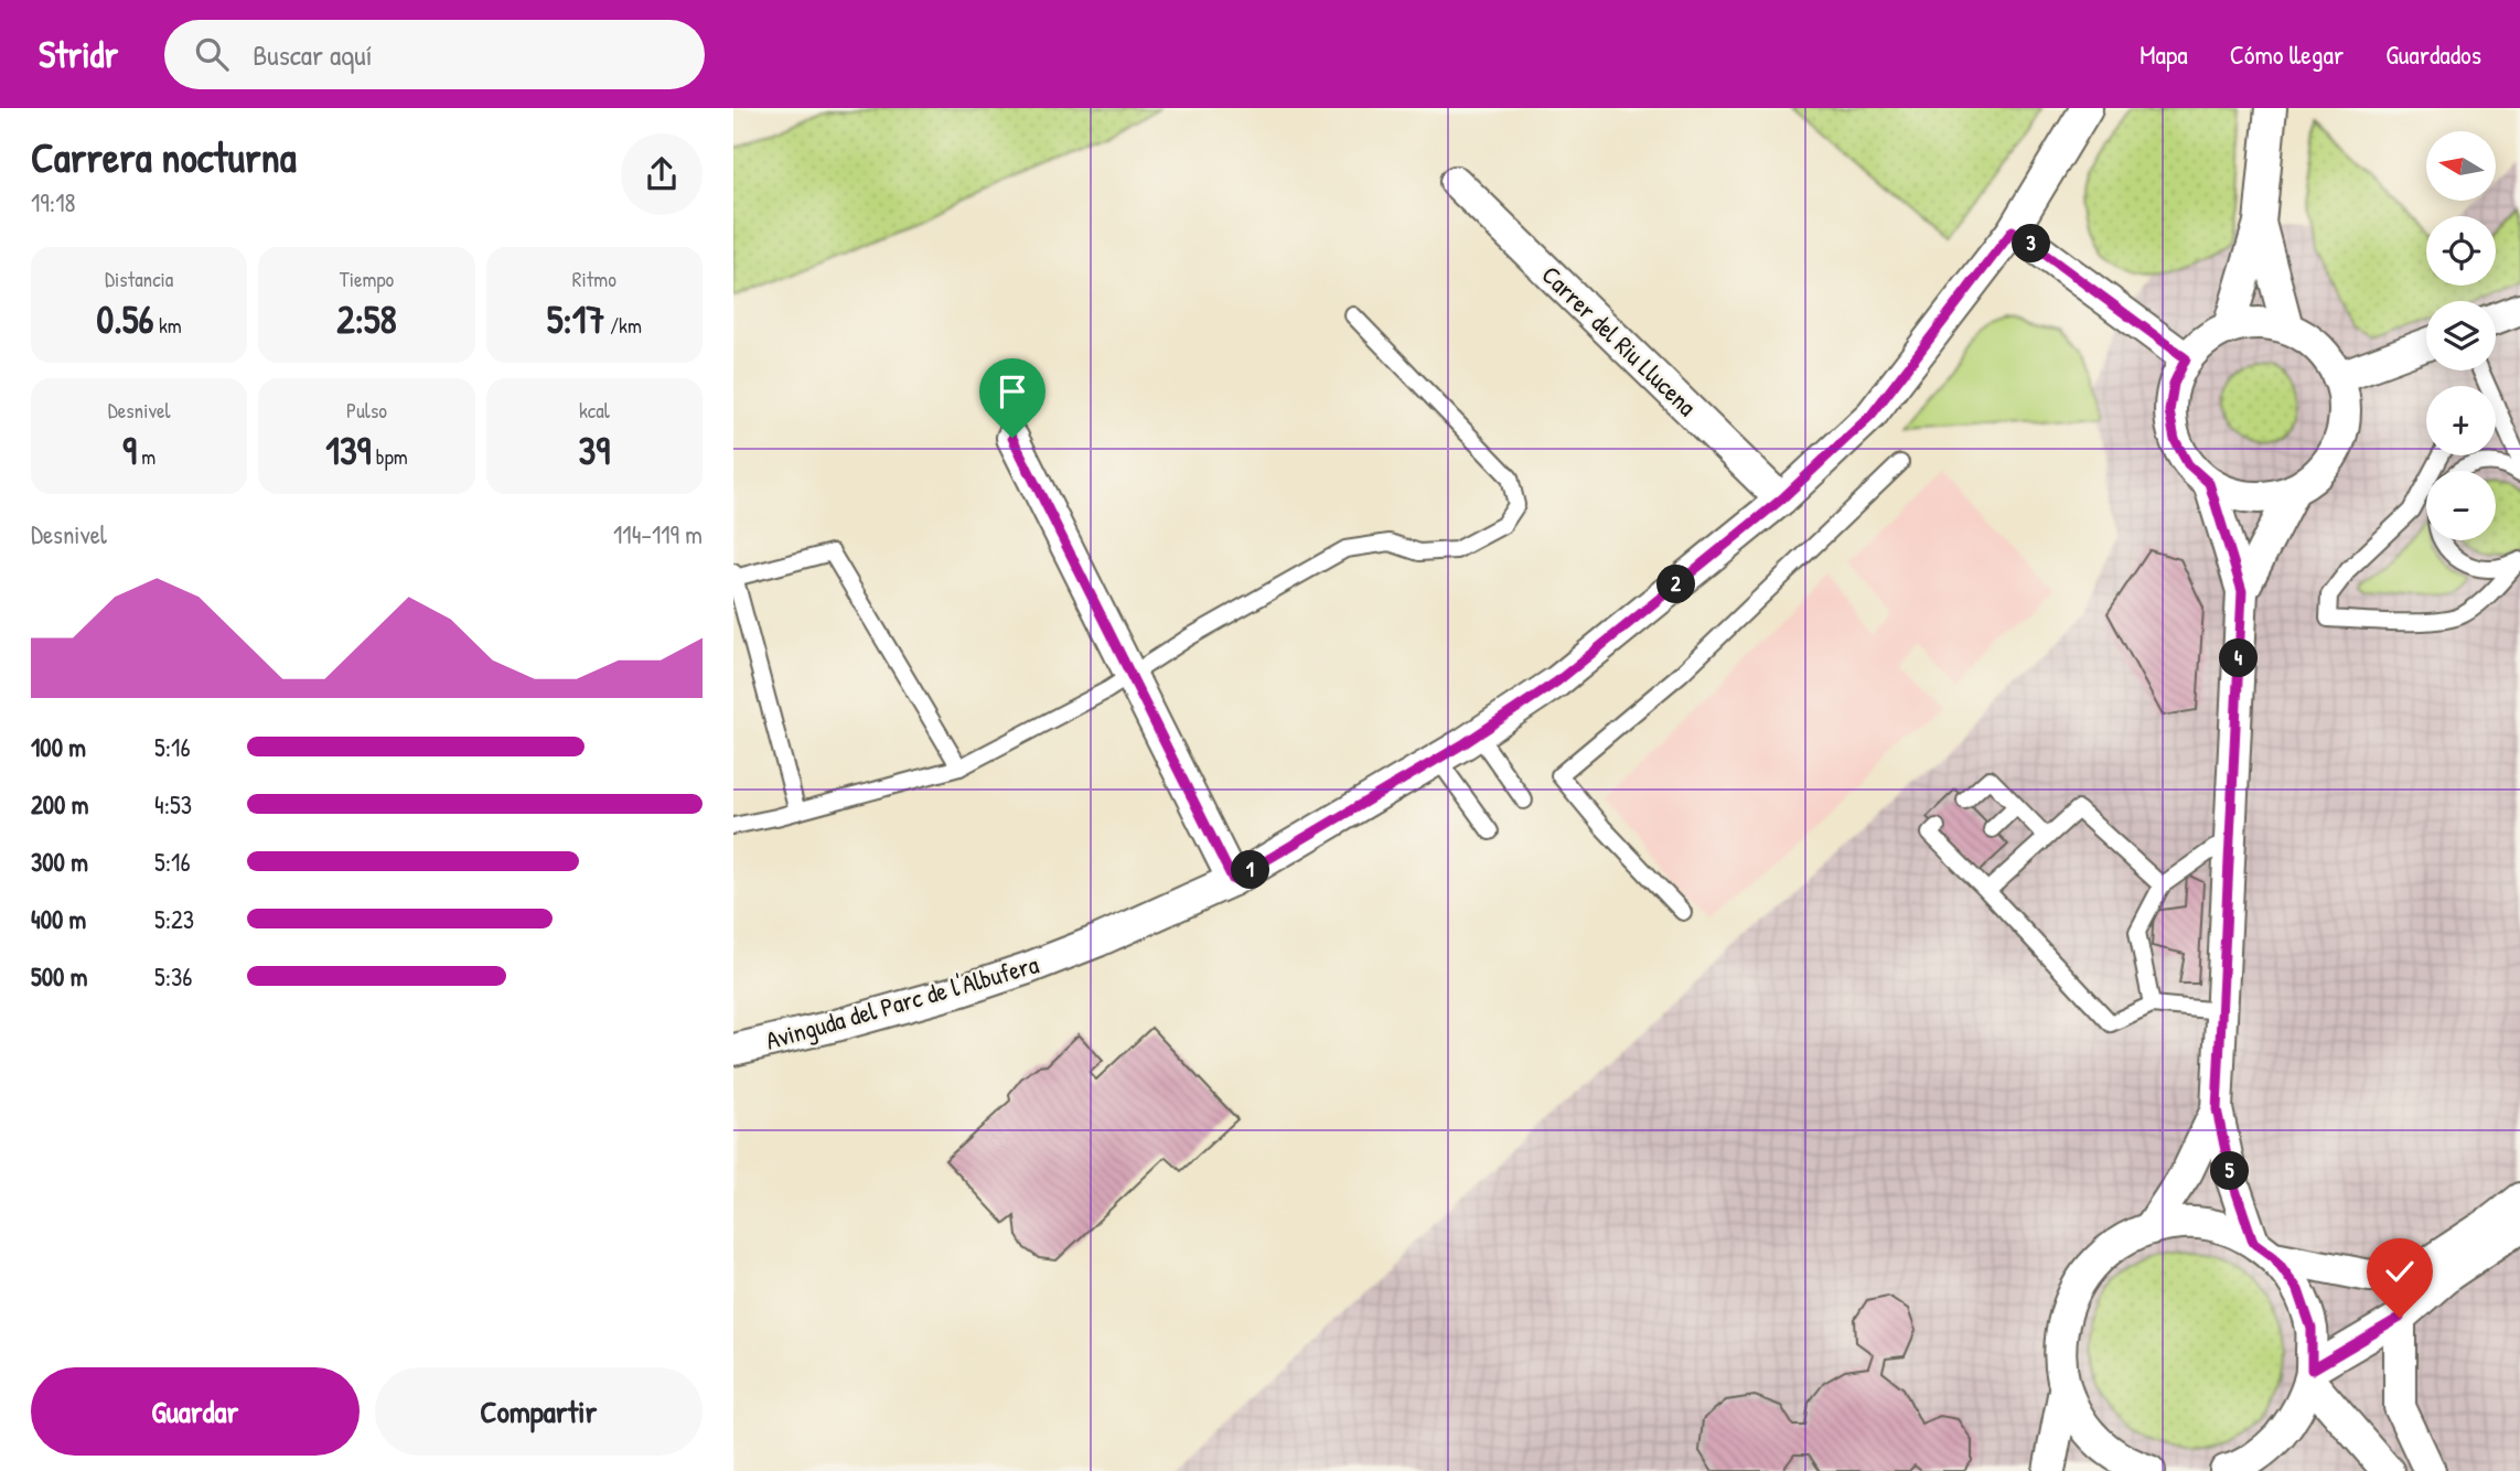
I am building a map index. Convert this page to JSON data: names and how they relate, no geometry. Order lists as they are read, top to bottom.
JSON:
{
  "streets": {
    "street": ["Carrer del Riu Llucena", "Avinguda del Parc de l'Albufera"]
  },
  "crossings": [
    ["Carrer del Riu Llucena", "Avinguda del Parc de l'Albufera"]
  ],
  "north": "left",
  "page": {
    "header": "Stridr",
    "search": "Buscar aquí",
    "nav": ["Mapa", "Cómo llegar", "Guardados"],
    "heading": ["Carrera nocturna", "19:18"],
    "map_buttons": ["+", "−"],
    "pins": [
      "3",
      "2",
      "4",
      "1",
      "5"
    ],
    "stats": [
      ["Distancia", "0.56 km"],
      ["Tiempo", "2:58"],
      ["Ritmo", "5:17 /km"],
      ["Desnivel", "9 m"],
      ["Pulso", "139 bpm"],
      ["kcal", "39"]
    ],
    "chart": ["Desnivel", "114–119 m"],
    "list": [
      {
        "name": "100 m",
        "note": "5:16"
      },
      {
        "name": "200 m",
        "note": "4:53"
      },
      {
        "name": "300 m",
        "note": "5:16"
      },
      {
        "name": "400 m",
        "note": "5:23"
      },
      {
        "name": "500 m",
        "note": "5:36"
      }
    ],
    "buttons": ["Guardar", "Compartir"]
  }
}
